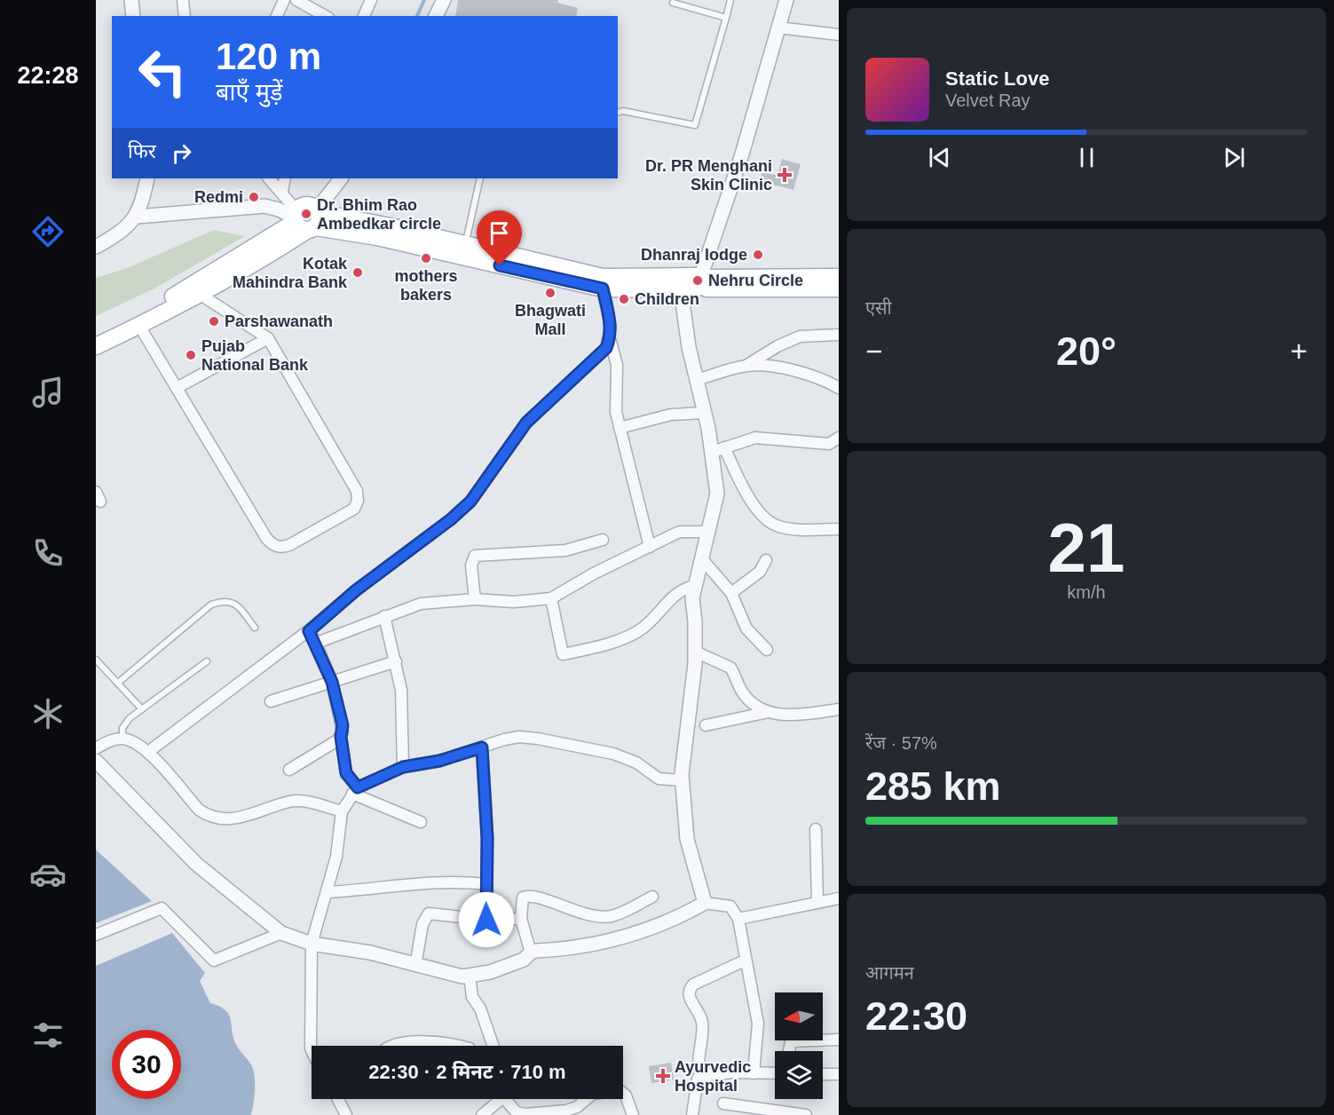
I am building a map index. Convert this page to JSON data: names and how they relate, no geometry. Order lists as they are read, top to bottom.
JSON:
{
  "places": {
    "health": ["Dr. PR Menghani Skin Clinic", "Ayurvedic Hospital"],
    "other": [
      "Redmi",
      "Dr. Bhim Rao Ambedkar circle",
      "Dhanraj lodge",
      "mothers bakers",
      "Kotak Mahindra Bank",
      "Nehru Circle",
      "Bhagwati Mall",
      "Children",
      "Parshawanath",
      "Pujab National Bank"
    ]
  },
  "north": "left",
  "page": {
    "tabs": "22:28",
    "turn": ["120 m", "बाएँ मुड़ें"],
    "song": ["Static Love", "Velvet Ray"],
    "then": "फिर",
    "tile": [
      "एसी",
      ["21", "km/h"],
      ["रेंज · 57%", "285 km"],
      ["आगमन", "22:30"]
    ],
    "heat": ["−", "20°", "+"],
    "limit": "30",
    "trip": "22:30 · 2 मिनट · 710 m"
  }
}
